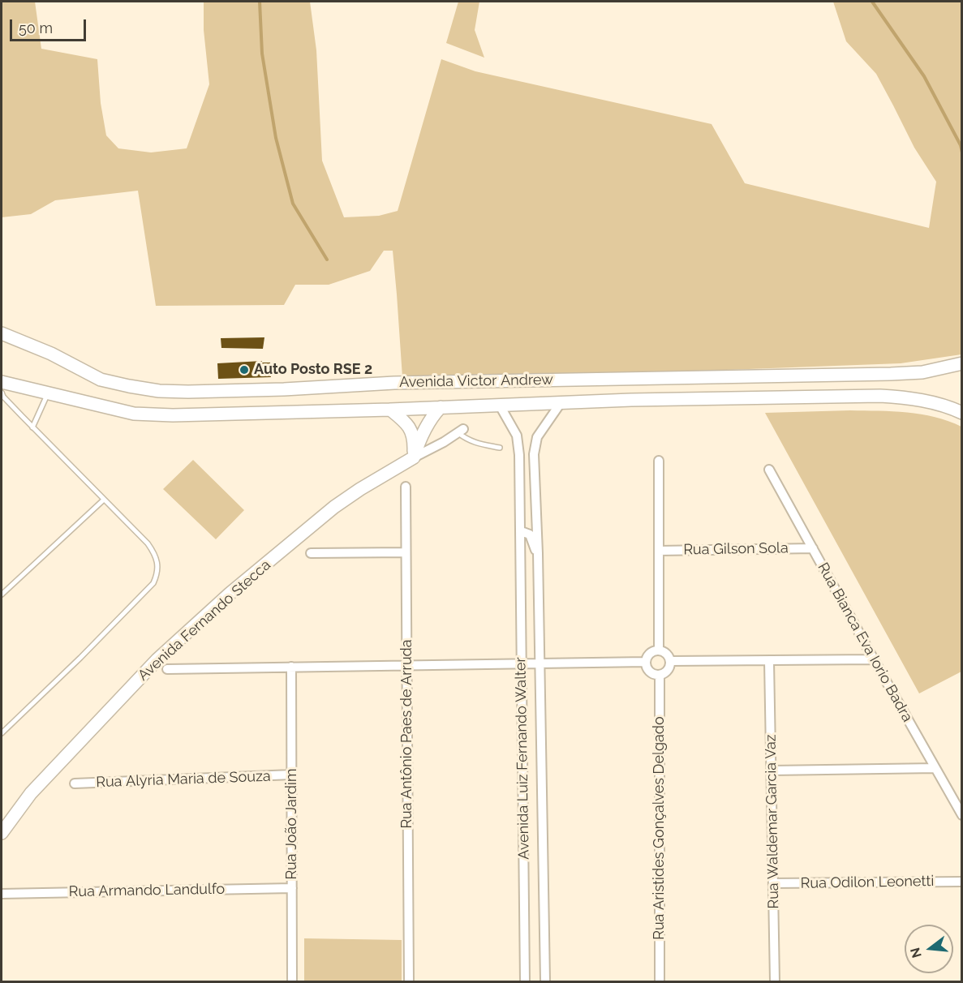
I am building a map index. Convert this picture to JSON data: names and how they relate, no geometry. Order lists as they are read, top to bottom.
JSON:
{
  "streets": {
    "main road": ["Avenida Victor Andrew", "Avenida Fernando Stecca"],
    "street": [
      "Rua Gilson Sola",
      "Rua Bianca Eva Iorio Badra",
      "Rua Antônio Paes de Arruda",
      "Avenida Luiz Fernando Walter",
      "Rua Alyria Maria de Souza",
      "Rua Waldemar Garcia Vaz",
      "Rua João Jardim",
      "Rua Aristides Gonçalves Delgado",
      "Rua Odilon Leonetti",
      "Rua Armando Landulfo"
    ]
  },
  "crossings": [
    ["Avenida Victor Andrew", "Avenida Luiz Fernando Walter"],
    ["Rua Gilson Sola", "Rua Bianca Eva Iorio Badra"],
    ["Rua Alyria Maria de Souza", "Rua João Jardim"],
    ["Rua Waldemar Garcia Vaz", "Rua Odilon Leonetti"],
    ["Rua João Jardim", "Rua Armando Landulfo"]
  ],
  "places": ["Auto Posto RSE 2"],
  "scale_bar": "50 m",
  "north": "left"
}
